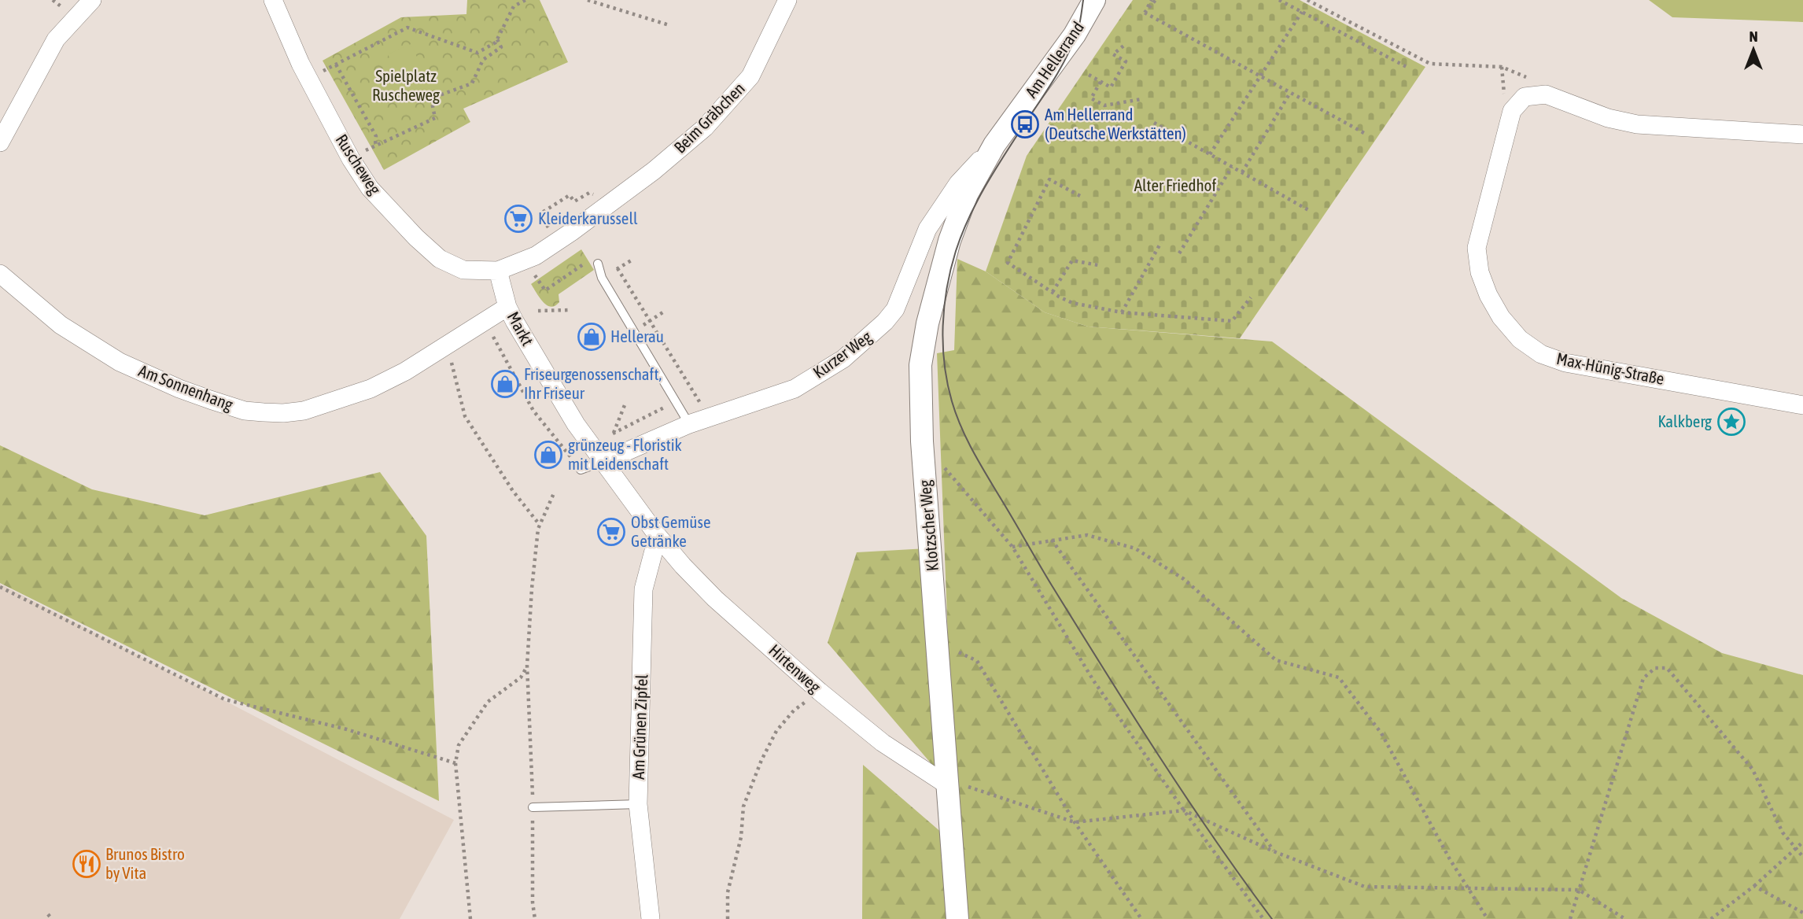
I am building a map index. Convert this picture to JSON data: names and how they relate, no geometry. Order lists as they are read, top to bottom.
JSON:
{
  "streets": {
    "street": [
      "Am Hellerrand",
      "Beim Gräbchen",
      "Ruscheweg",
      "Markt",
      "Kurzer Weg",
      "Max-Hünig-Straße",
      "Am Sonnenhang",
      "Klotzscher Weg",
      "Hirtenweg",
      "Am Grünen Zipfel"
    ]
  },
  "crossings": [
    ["Am Hellerrand", "Kurzer Weg"],
    ["Am Hellerrand", "Klotzscher Weg"],
    ["Beim Gräbchen", "Ruscheweg"],
    ["Beim Gräbchen", "Markt"],
    ["Ruscheweg", "Markt"],
    ["Markt", "Kurzer Weg"],
    ["Markt", "Am Sonnenhang"],
    ["Markt", "Hirtenweg"],
    ["Markt", "Am Grünen Zipfel"],
    ["Kurzer Weg", "Klotzscher Weg"],
    ["Klotzscher Weg", "Hirtenweg"],
    ["Hirtenweg", "Am Grünen Zipfel"]
  ],
  "parks": ["Spielplatz Ruscheweg", "Alter Friedhof"],
  "places": {
    "bus stop": ["Am Hellerrand (Deutsche Werkstätten)"],
    "supermarket": ["Kleiderkarussell", "Obst Gemüse Getränke"],
    "shop": ["Hellerau", "Friseurgenossenschaft, Ihr Friseur", "grünzeug - Floristik mit Leidenschaft"],
    "place": ["Kalkberg"],
    "restaurant": ["Brunos Bistro by Vita"]
  },
  "north": "top"
}
